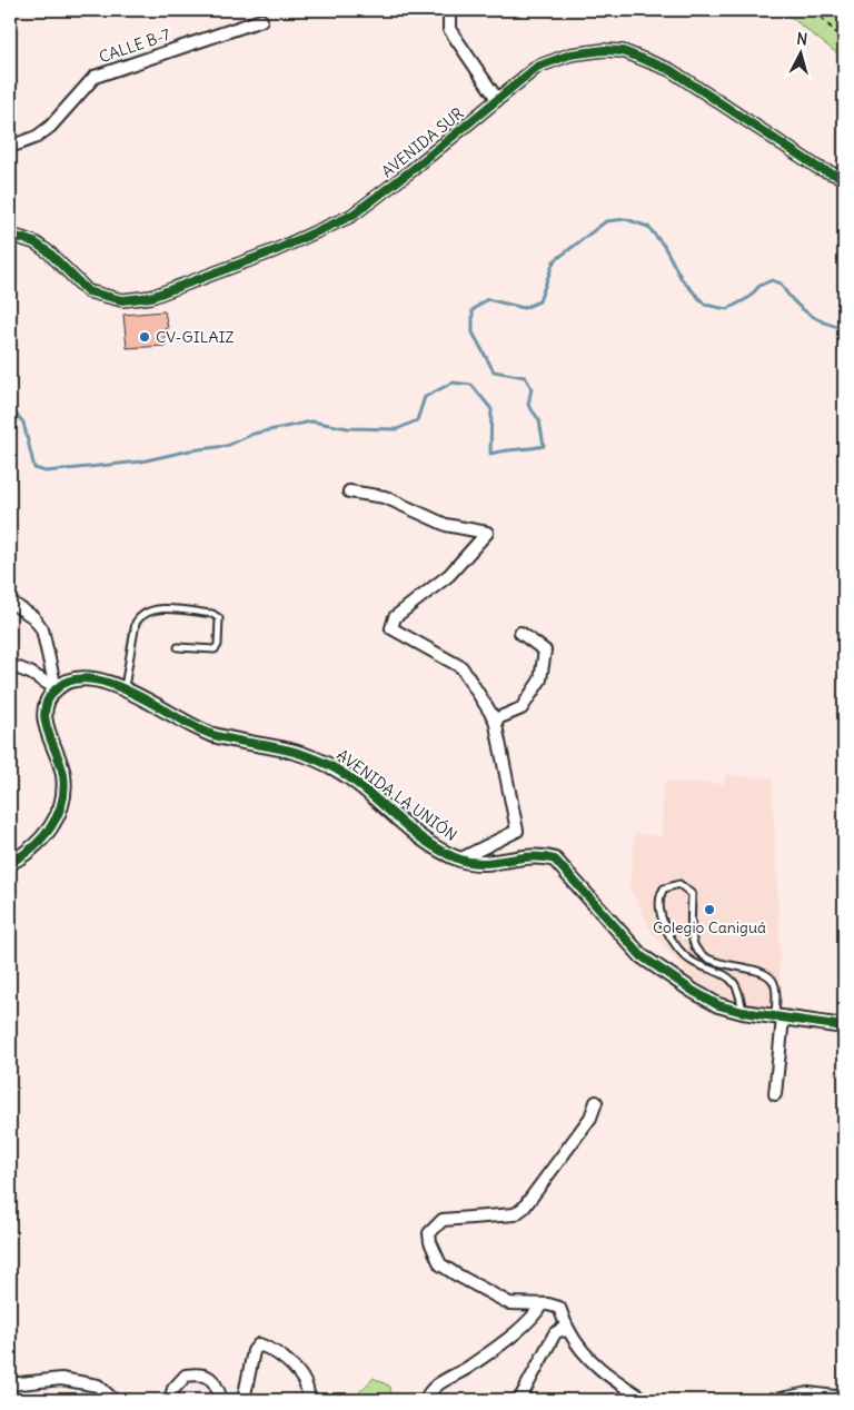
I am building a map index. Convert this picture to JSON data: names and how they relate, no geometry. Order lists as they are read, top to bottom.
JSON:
{
  "streets": {
    "street": ["CALLE B-7", "AVENIDA SUR", "AVENIDA LA UNIÓN"]
  },
  "places": ["CV-GILAIZ", "Colegio Caniguá"],
  "north": "top"
}
